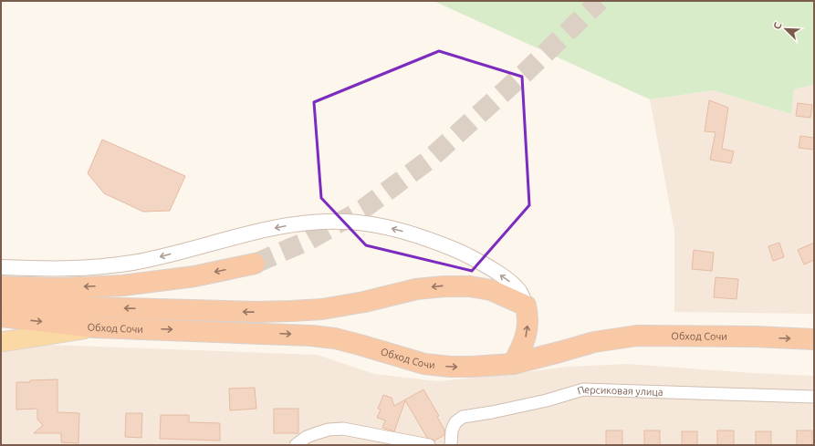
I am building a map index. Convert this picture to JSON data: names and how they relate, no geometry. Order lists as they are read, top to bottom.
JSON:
{
  "streets": {
    "highway": ["Обход Сочи"],
    "street": ["Персиковая улица"]
  },
  "north": "top left"
}
